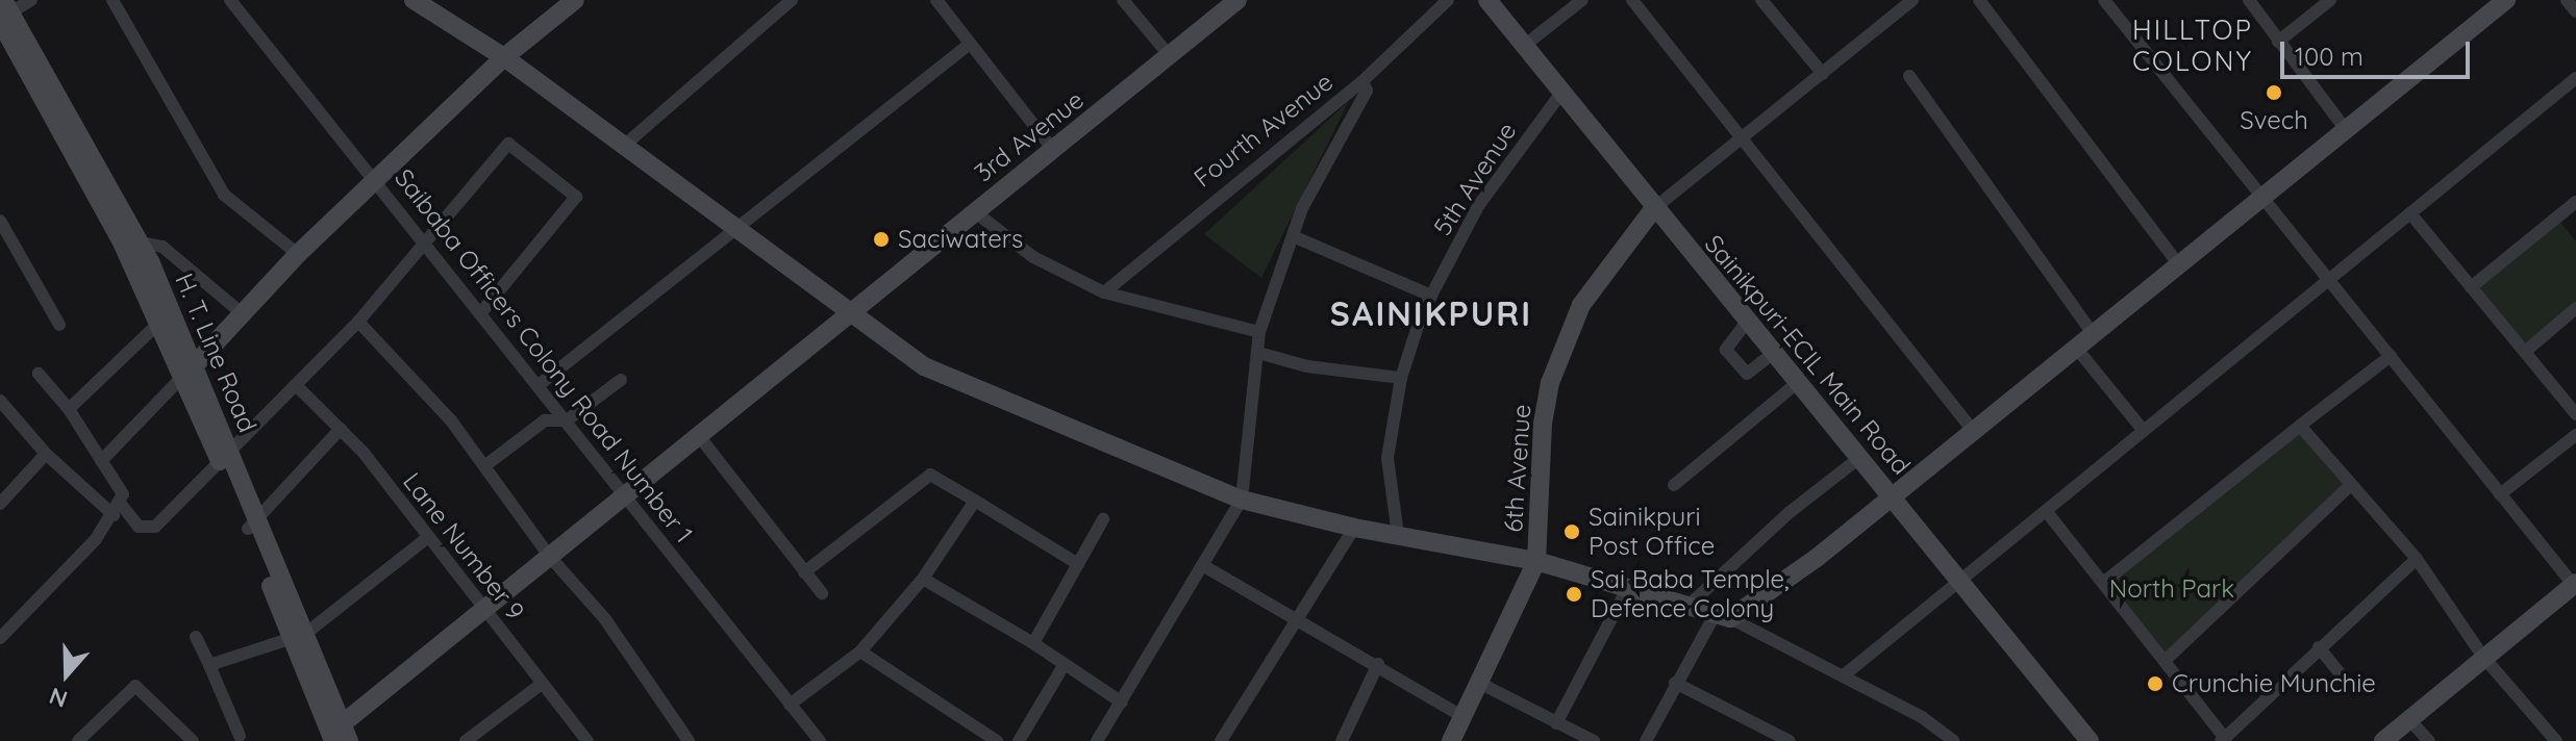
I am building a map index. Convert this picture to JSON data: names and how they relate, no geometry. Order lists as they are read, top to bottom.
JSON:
{
  "streets": {
    "street": [
      "Fourth Avenue",
      "3rd Avenue",
      "5th Avenue",
      "H. T. Line Road",
      "Sainikpuri-ECIL Main Road",
      "Saibaba Officers Colony Road Number 1",
      "6th Avenue",
      "Lane Number 9"
    ]
  },
  "crossings": [
    ["3rd Avenue", "H. T. Line Road"],
    ["3rd Avenue", "Saibaba Officers Colony Road Number 1"],
    ["3rd Avenue", "Lane Number 9"],
    ["5th Avenue", "Sainikpuri-ECIL Main Road"],
    ["Sainikpuri-ECIL Main Road", "6th Avenue"]
  ],
  "districts": ["HILLTOP COLONY", "SAINIKPURI"],
  "parks": ["North Park"],
  "places": [
    "Svech",
    "Saciwaters",
    "Sainikpuri Post Office",
    "Sai Baba Temple, Defence Colony",
    "Crunchie Munchie"
  ],
  "scale_bar": "100 m",
  "north": "bottom"
}
